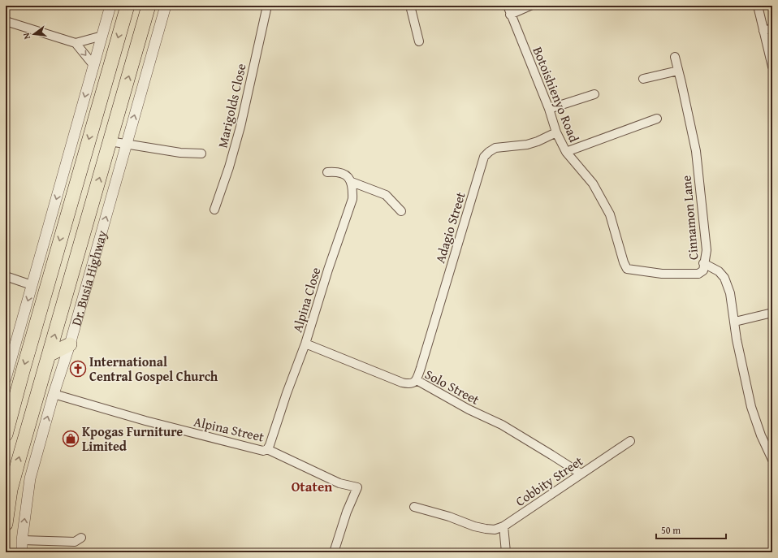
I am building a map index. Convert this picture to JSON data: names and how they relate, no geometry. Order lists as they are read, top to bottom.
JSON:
{
  "streets": {
    "highway": ["Dr. Busia Highway"],
    "street": [
      "Botoishienyo Road",
      "Marigolds Close",
      "Cinnamon Lane",
      "Adagio Street",
      "Alpina Close",
      "Solo Street",
      "Alpina Street",
      "Cobbity Street"
    ]
  },
  "crossings": [
    ["Botoishienyo Road", "Cinnamon Lane"],
    ["Botoishienyo Road", "Adagio Street"],
    ["Adagio Street", "Solo Street"],
    ["Dr. Busia Highway", "Alpina Street"],
    ["Alpina Close", "Solo Street"],
    ["Alpina Close", "Alpina Street"],
    ["Solo Street", "Cobbity Street"]
  ],
  "districts": ["Otaten"],
  "places": {
    "church": ["International Central Gospel Church"],
    "shop": ["Kpogas Furniture Limited"]
  },
  "scale_bar": "50 m",
  "north": "left"
}
